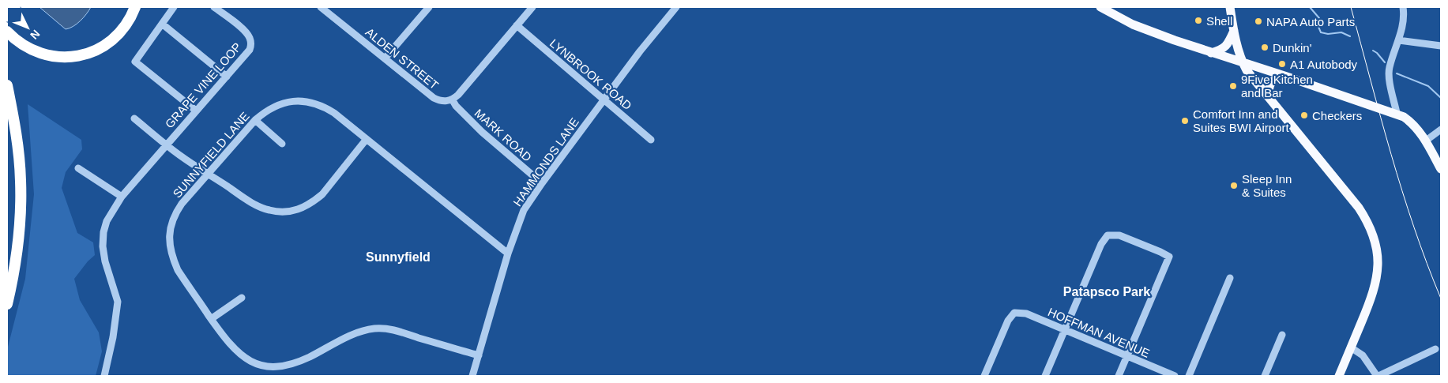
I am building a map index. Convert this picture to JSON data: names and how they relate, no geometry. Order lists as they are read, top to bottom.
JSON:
{
  "streets": {
    "street": [
      "ALDEN STREET",
      "LYNBROOK ROAD",
      "GRAPE VINE LOOP",
      "MARK ROAD",
      "SUNNYFIELD LANE",
      "HAMMONDS LANE",
      "HOFFMAN AVENUE"
    ]
  },
  "crossings": [
    ["ALDEN STREET", "MARK ROAD"],
    ["LYNBROOK ROAD", "HAMMONDS LANE"],
    ["MARK ROAD", "HAMMONDS LANE"],
    ["SUNNYFIELD LANE", "HAMMONDS LANE"]
  ],
  "districts": ["Sunnyfield", "Patapsco Park"],
  "places": [
    "Shell",
    "NAPA Auto Parts",
    "Dunkin'",
    "A1 Autobody",
    "9Five Kitchen and Bar",
    "Checkers",
    "Comfort Inn and Suites BWI Airport",
    "Sleep Inn & Suites"
  ],
  "north": "bottom right"
}
